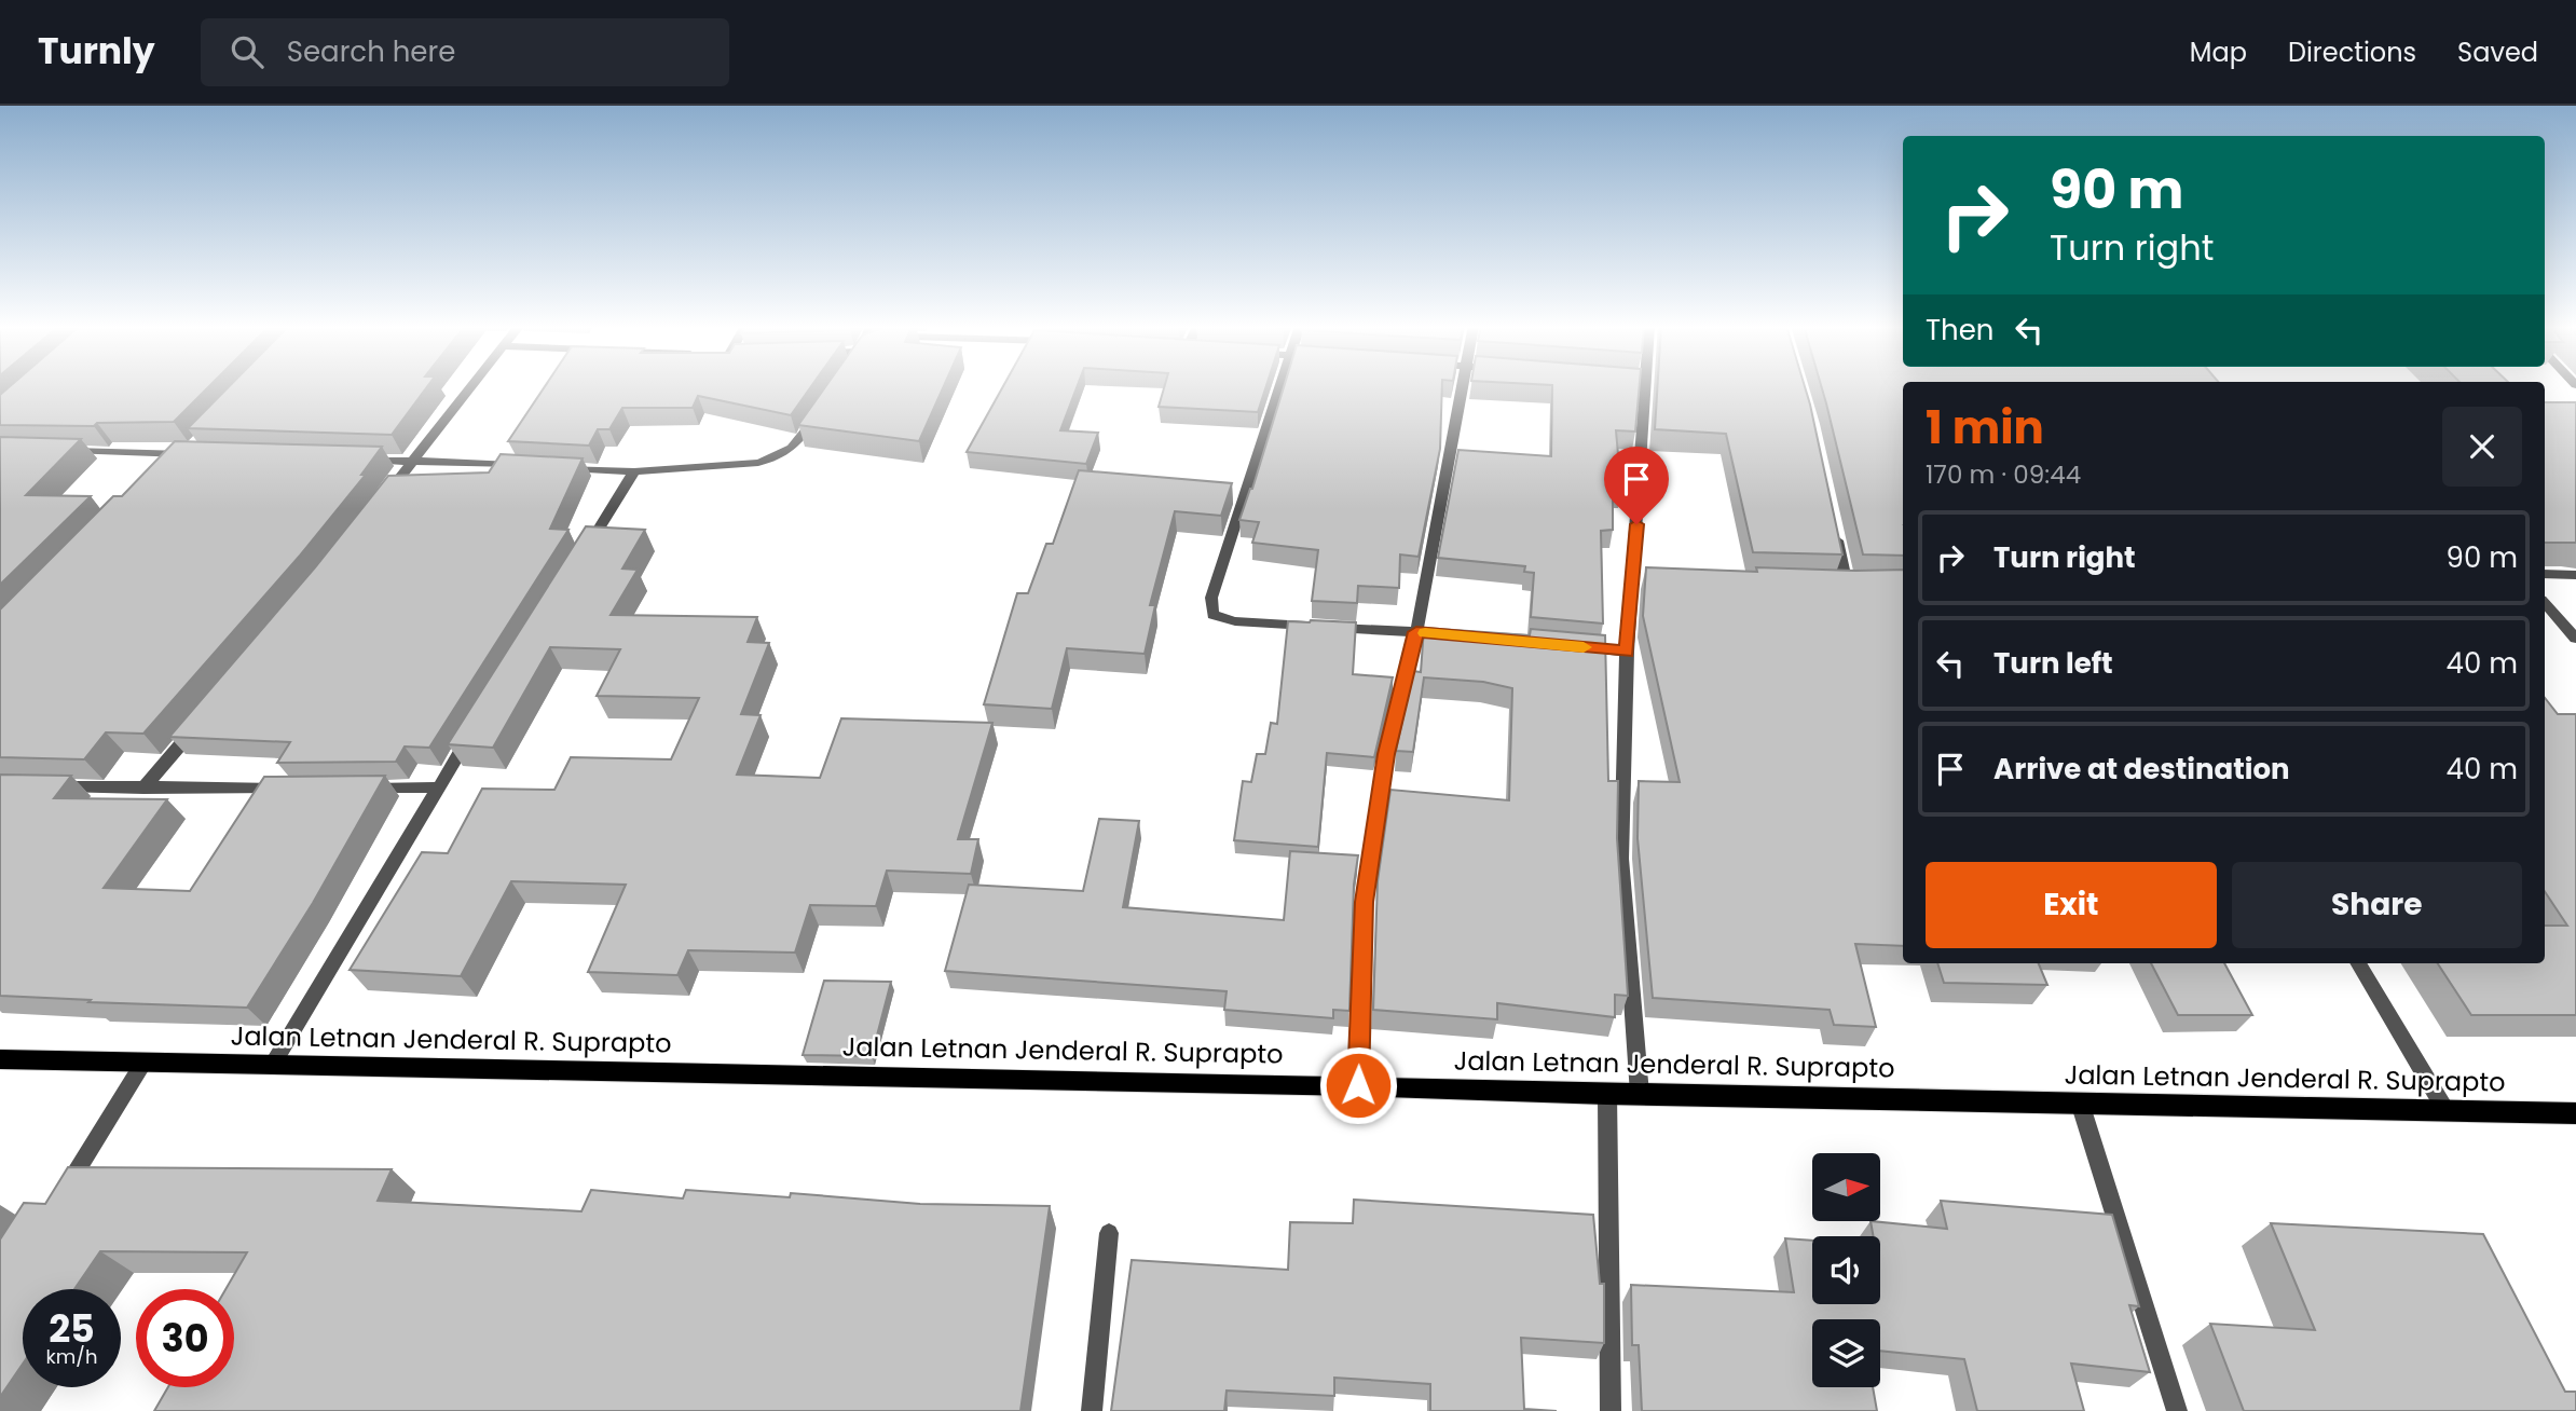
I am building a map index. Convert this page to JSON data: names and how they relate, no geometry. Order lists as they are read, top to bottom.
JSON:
{
  "streets": {
    "main road": ["Jalan Letnan Jenderal R. Suprapto"]
  },
  "north": "right",
  "page": {
    "header": "Turnly",
    "search": "Search here",
    "nav": ["Map", "Directions", "Saved"],
    "turn": ["90 m", "Turn right"],
    "then": "Then",
    "heading": ["1 min", "170 m · 09:44"],
    "list": [
      {
        "name": "Turn right",
        "value": "90 m"
      },
      {
        "name": "Turn left",
        "value": "40 m"
      },
      {
        "name": "Arrive at destination",
        "value": "40 m"
      }
    ],
    "buttons": ["Exit", "Share"],
    "speed": "25 km/h",
    "limit": "30"
  }
}
